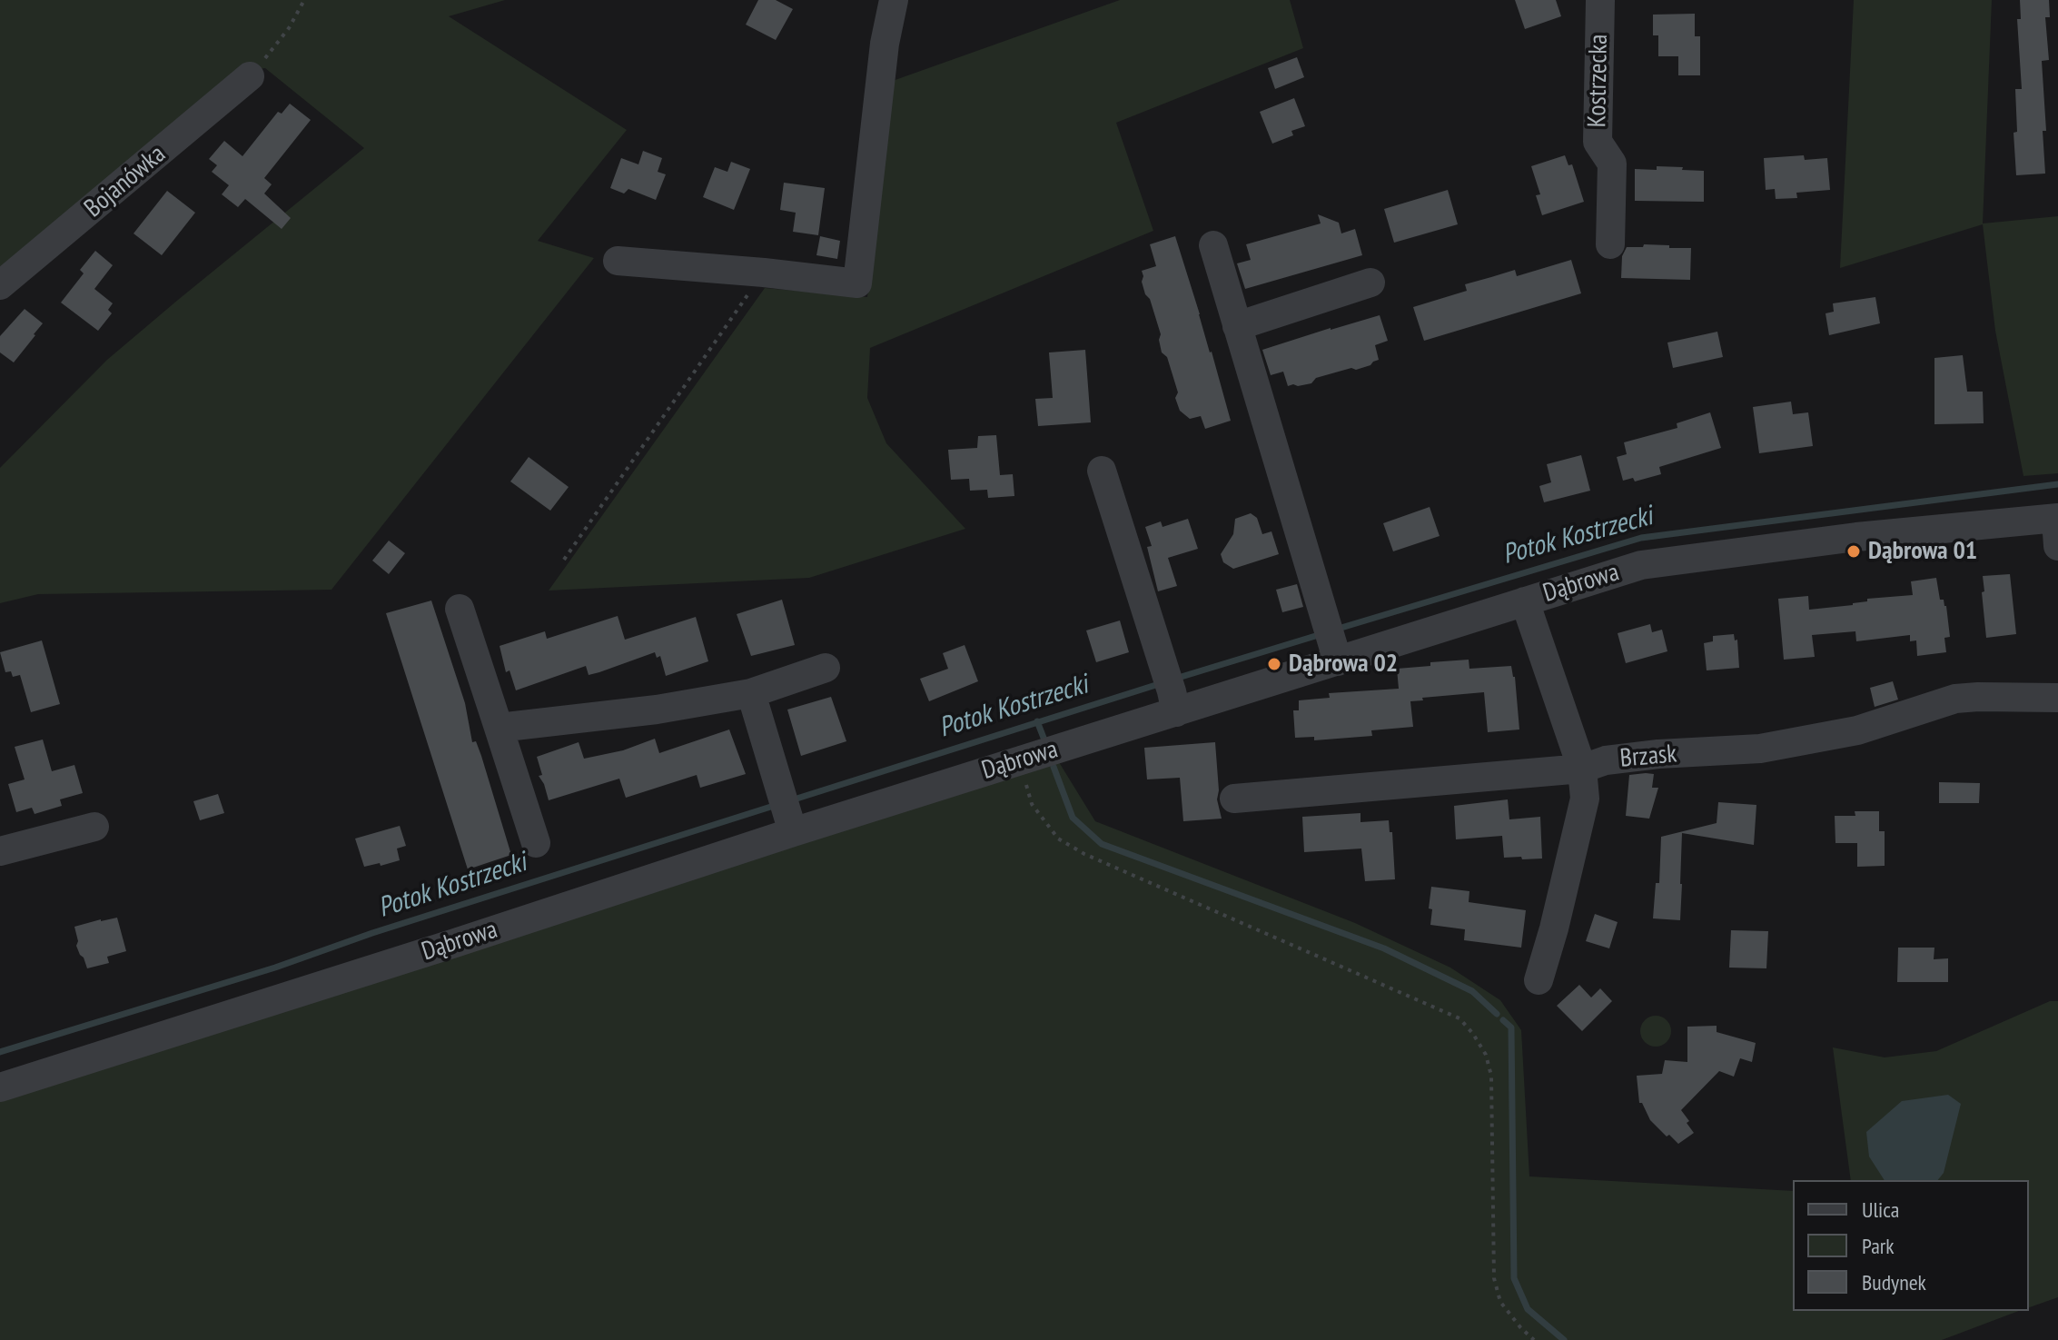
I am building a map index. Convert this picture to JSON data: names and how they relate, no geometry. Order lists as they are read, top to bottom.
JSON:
{
  "streets": {
    "street": [
      "Kostrzecka",
      "Bojanówka",
      "Dąbrowa",
      "Brzask"
    ]
  },
  "water": ["Potok Kostrzecki"],
  "places": ["Dąbrowa 01", "Dąbrowa 02"],
  "legend": ["Ulica", "Park", "Budynek"]
}
